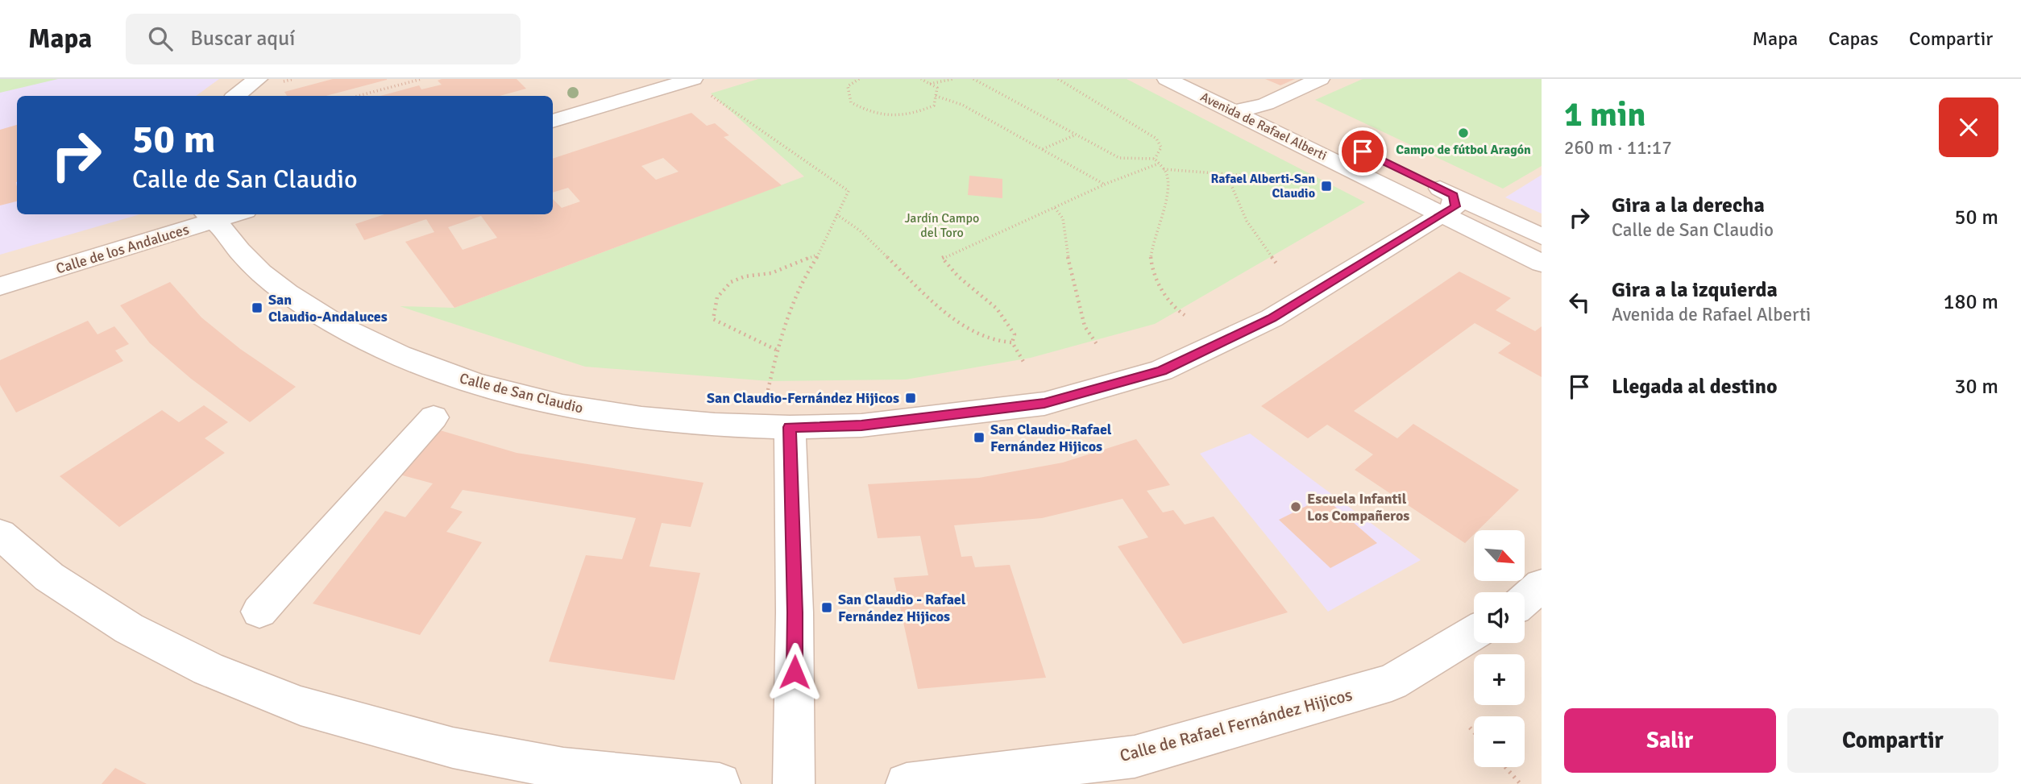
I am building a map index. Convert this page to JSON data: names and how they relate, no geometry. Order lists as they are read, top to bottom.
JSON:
{
  "streets": {
    "street": [
      "Avenida de Rafael Alberti",
      "Calle de los Andaluces",
      "Calle de San Claudio",
      "Calle de Rafael Fernández Hijicos"
    ]
  },
  "crossings": [
    ["Avenida de Rafael Alberti", "Calle de San Claudio"],
    ["Calle de los Andaluces", "Calle de San Claudio"]
  ],
  "parks": ["Jardín Campo del Toro"],
  "places": {
    "other": ["Campo de fútbol Aragón", "Escuela Infantil Los Compañeros"],
    "transit": [
      "Rafael Alberti-San Claudio",
      "San Claudio-Andaluces",
      "San Claudio-Fernández Hijicos",
      "San Claudio-Rafael Fernández Hijicos",
      "San Claudio - Rafael Fernández Hijicos"
    ]
  },
  "north": "bottom right",
  "page": {
    "header": "Mapa",
    "search": "Buscar aquí",
    "nav": ["Mapa", "Capas", "Compartir"],
    "heading": ["1 min", "260 m · 11:17"],
    "turn": ["50 m", "Calle de San Claudio"],
    "list": [
      {
        "name": "Gira a la derecha",
        "note": "Calle de San Claudio",
        "value": "50 m"
      },
      {
        "name": "Gira a la izquierda",
        "note": "Avenida de Rafael Alberti",
        "value": "180 m"
      },
      {
        "name": "Llegada al destino",
        "value": "30 m"
      }
    ],
    "map_buttons": ["+", "−"],
    "buttons": ["Salir", "Compartir"]
  }
}
